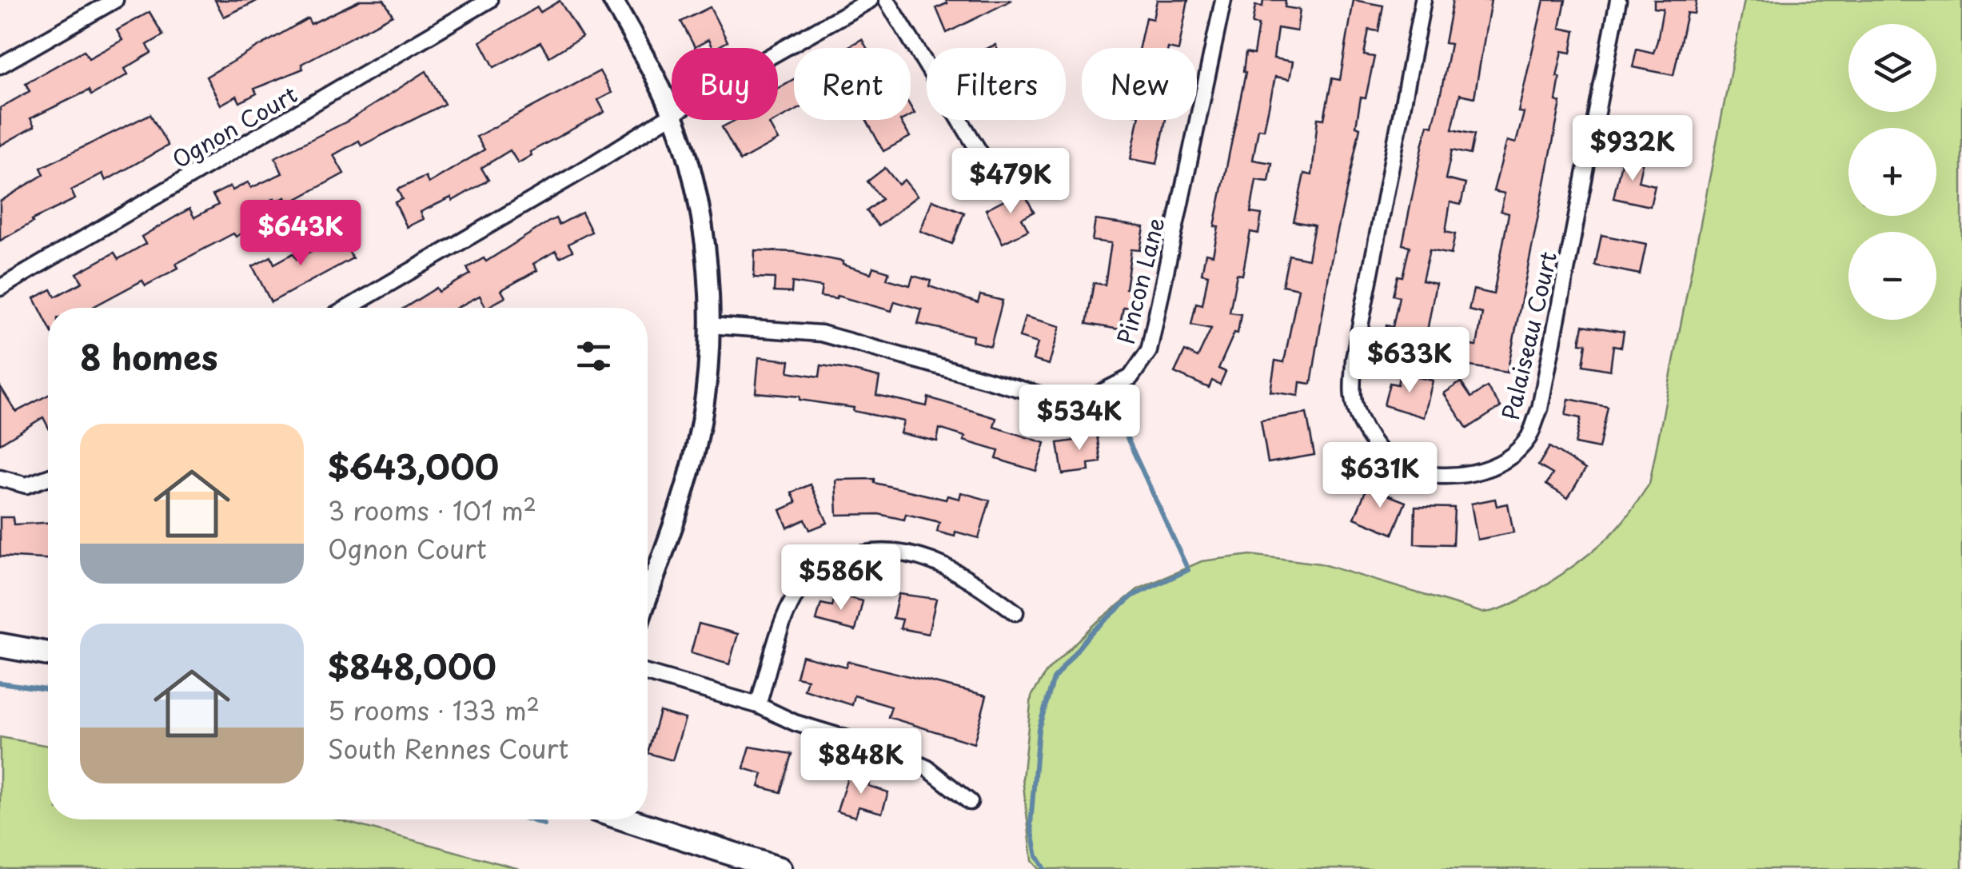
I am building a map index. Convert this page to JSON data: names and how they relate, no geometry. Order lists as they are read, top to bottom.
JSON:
{
  "streets": {
    "street": ["Ognon Court", "Pincon Lane", "Palaiseau Court"]
  },
  "page": {
    "map_buttons": ["+", "−"],
    "chip": [
      "Buy",
      "Rent",
      "Filters",
      "New"
    ],
    "price": [
      "$932K",
      "$479K",
      "$643K",
      "$633K",
      "$534K",
      "$631K",
      "$586K",
      "$848K"
    ],
    "heading": "8 homes",
    "list": [
      {
        "name": "$643,000",
        "note": "3 rooms · 101 m² · Ognon Court"
      },
      {
        "name": "$848,000",
        "note": "5 rooms · 133 m² · South Rennes Court"
      }
    ]
  }
}
